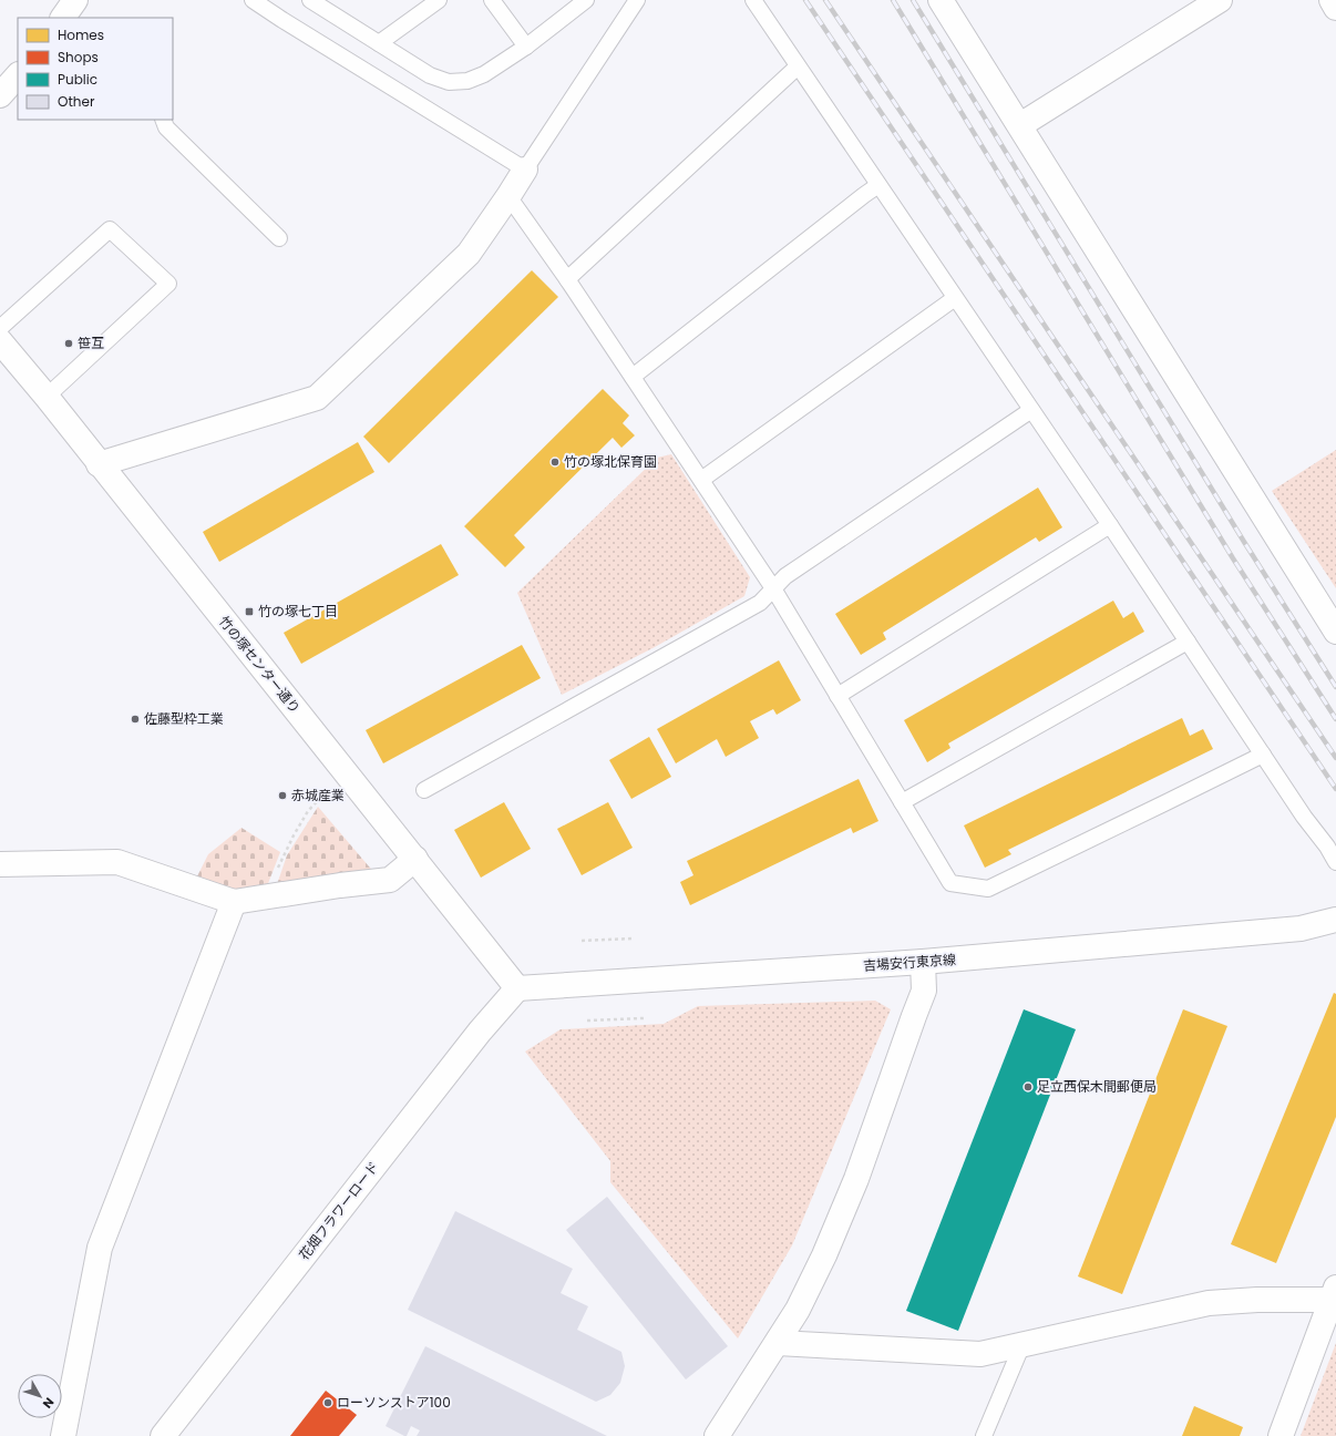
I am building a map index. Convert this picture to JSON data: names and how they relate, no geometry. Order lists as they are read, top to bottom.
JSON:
{
  "streets": {
    "street": ["竹の塚センター通り", "吉場安行東京線", "花畑フラワーロード"]
  },
  "crossings": [
    ["竹の塚センター通り", "吉場安行東京線"],
    ["竹の塚センター通り", "花畑フラワーロード"],
    ["吉場安行東京線", "花畑フラワーロード"]
  ],
  "places": {
    "other": [
      "笹互",
      "竹の塚北保育園",
      "佐藤型枠工業",
      "赤城産業",
      "足立西保木間郵便局",
      "ローソンストア100"
    ],
    "transit": ["竹の塚七丁目"]
  },
  "legend": [
    "Homes",
    "Shops",
    "Public",
    "Other"
  ],
  "north": "bottom right"
}
